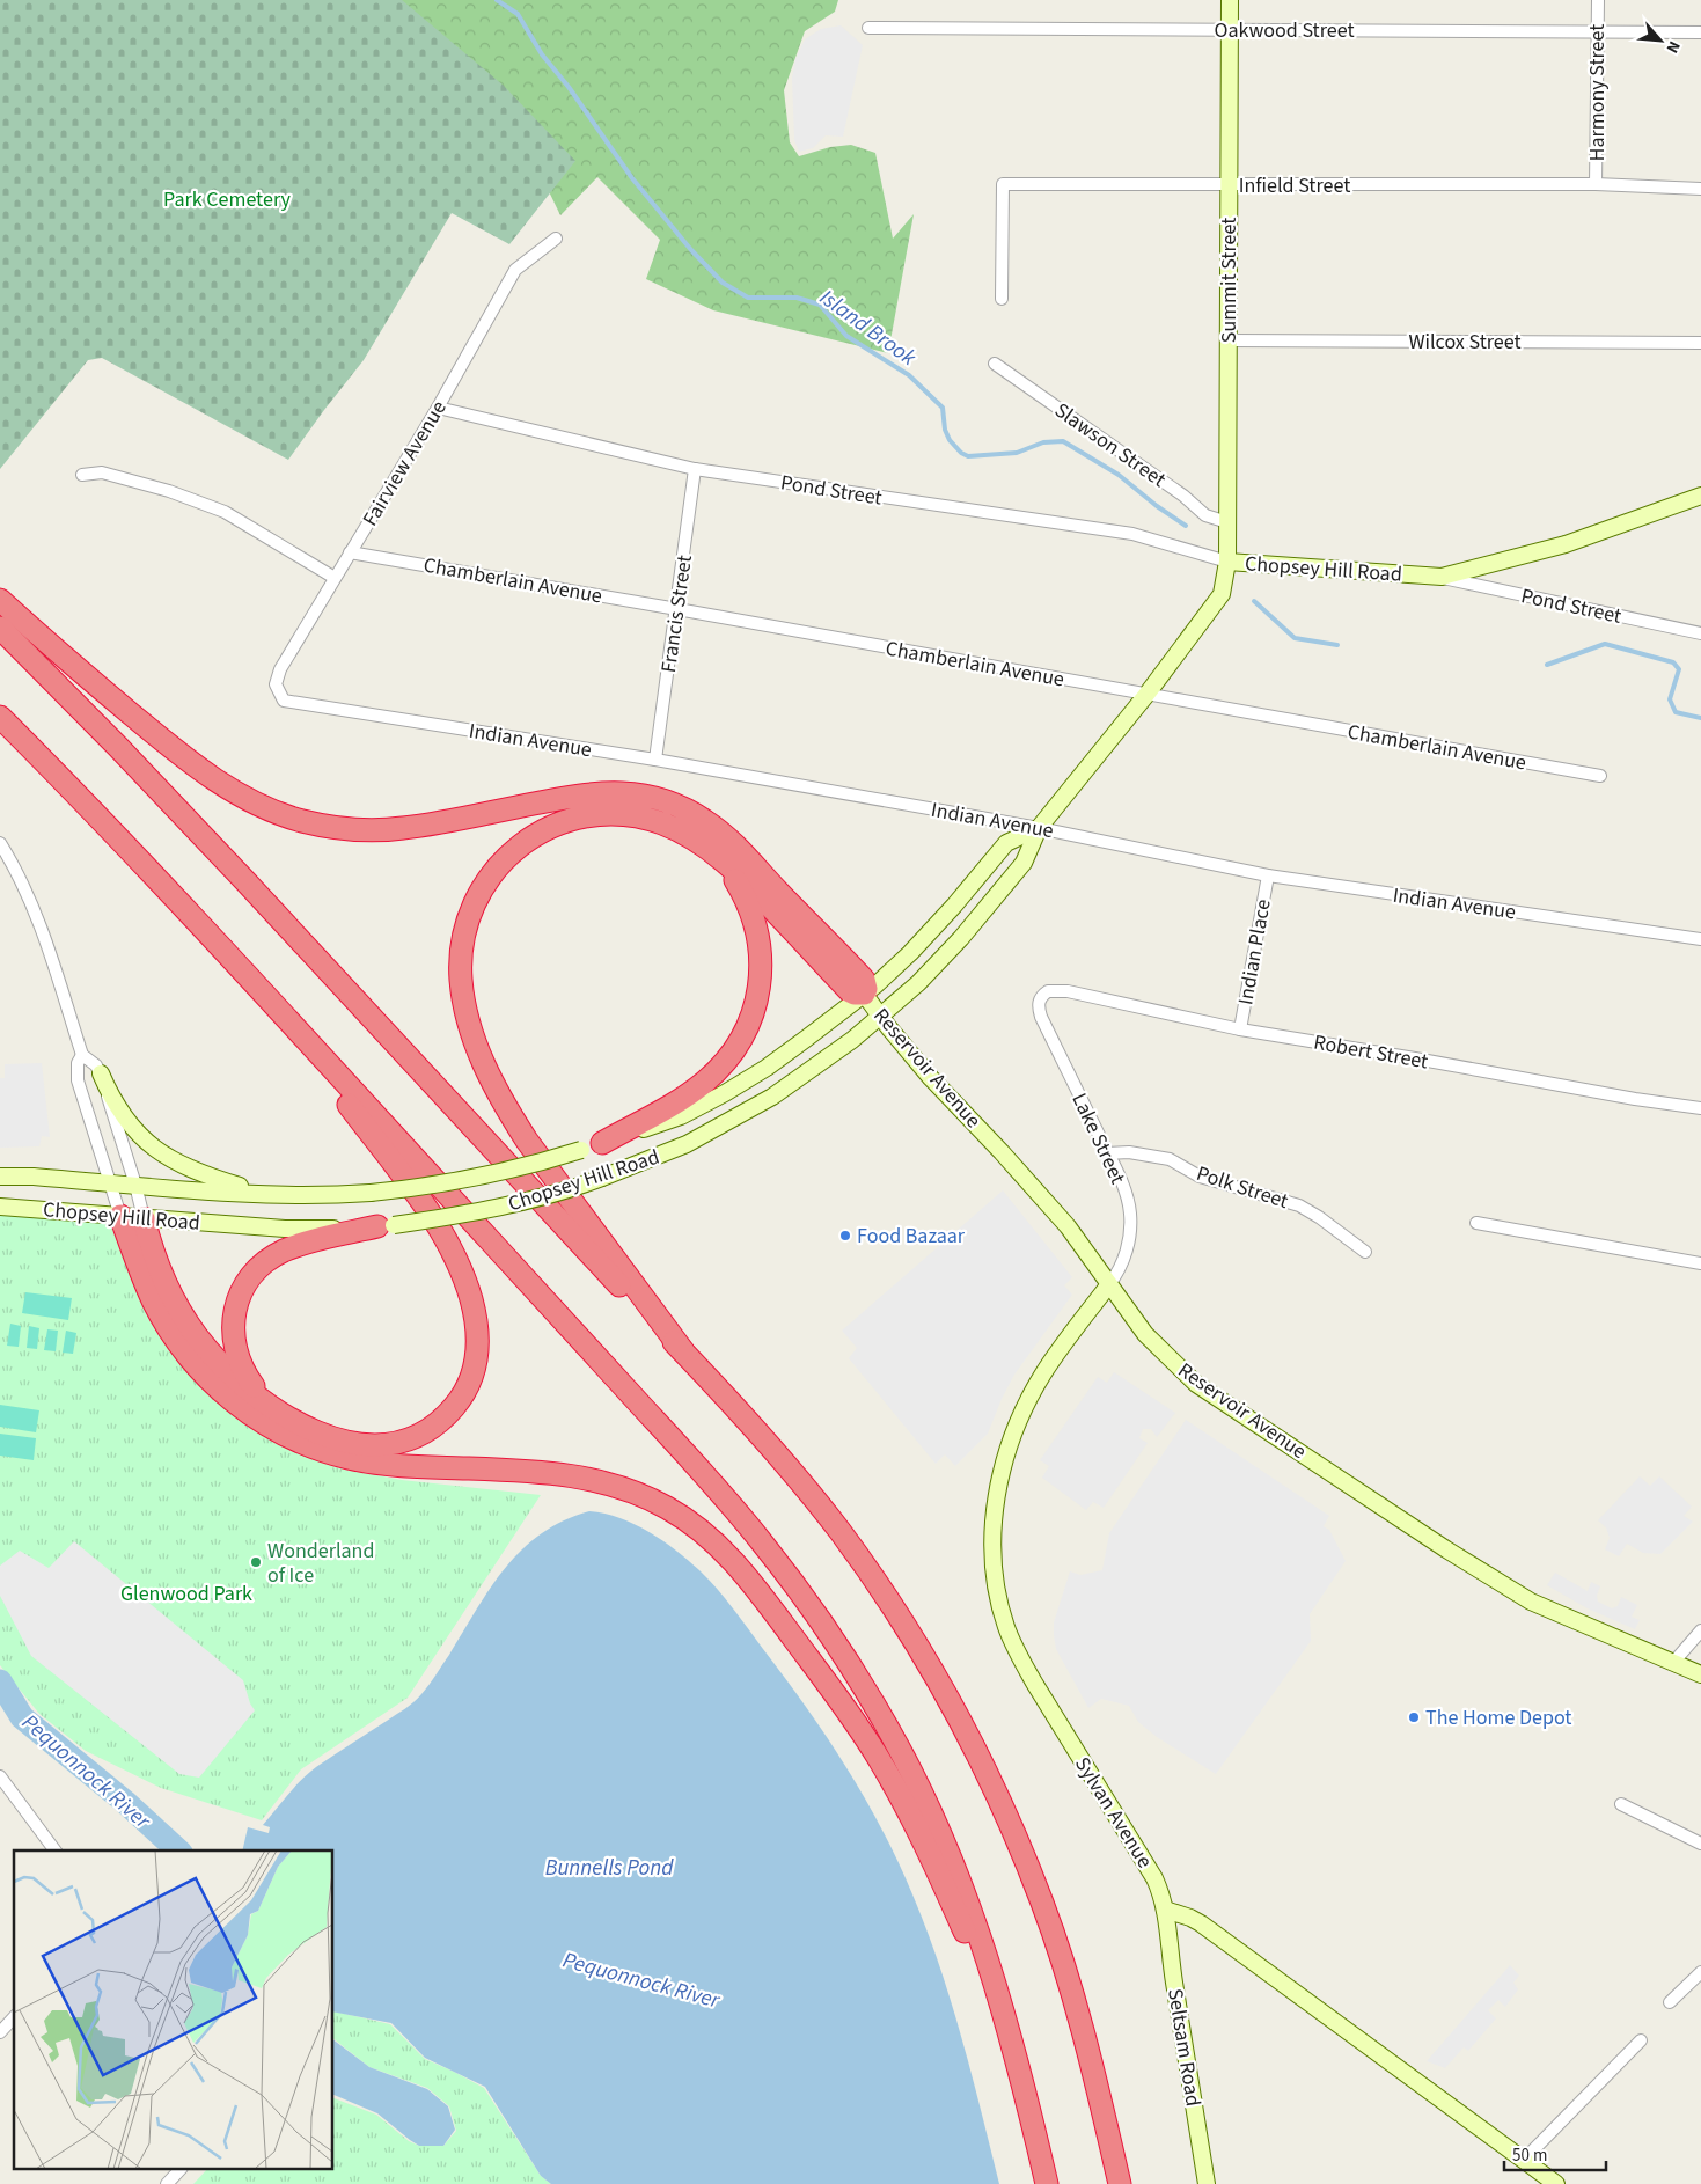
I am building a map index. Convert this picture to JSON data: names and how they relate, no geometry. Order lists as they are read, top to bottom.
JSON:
{
  "streets": {
    "main road": [
      "Summit Street",
      "Chopsey Hill Road",
      "Reservoir Avenue",
      "Sylvan Avenue",
      "Seltsam Road"
    ],
    "street": [
      "Oakwood Street",
      "Harmony Street",
      "Infield Street",
      "Wilcox Street",
      "Slawson Street",
      "Fairview Avenue",
      "Pond Street",
      "Chamberlain Avenue",
      "Francis Street",
      "Indian Avenue",
      "Indian Place",
      "Robert Street",
      "Lake Street",
      "Polk Street"
    ]
  },
  "crossings": [
    ["Oakwood Street", "Harmony Street"],
    ["Oakwood Street", "Summit Street"],
    ["Harmony Street", "Infield Street"],
    ["Infield Street", "Summit Street"],
    ["Summit Street", "Wilcox Street"],
    ["Summit Street", "Slawson Street"],
    ["Summit Street", "Pond Street"],
    ["Summit Street", "Chopsey Hill Road"],
    ["Fairview Avenue", "Pond Street"],
    ["Fairview Avenue", "Chamberlain Avenue"],
    ["Fairview Avenue", "Indian Avenue"],
    ["Pond Street", "Chopsey Hill Road"],
    ["Pond Street", "Francis Street"],
    ["Chopsey Hill Road", "Chamberlain Avenue"],
    ["Chopsey Hill Road", "Indian Avenue"],
    ["Chopsey Hill Road", "Reservoir Avenue"],
    ["Chamberlain Avenue", "Francis Street"],
    ["Francis Street", "Indian Avenue"],
    ["Indian Avenue", "Indian Place"],
    ["Indian Place", "Robert Street"],
    ["Robert Street", "Lake Street"],
    ["Reservoir Avenue", "Lake Street"],
    ["Reservoir Avenue", "Sylvan Avenue"],
    ["Lake Street", "Polk Street"],
    ["Lake Street", "Sylvan Avenue"],
    ["Sylvan Avenue", "Seltsam Road"]
  ],
  "water": ["Island Brook", "Pequonnock River", "Bunnells Pond"],
  "parks": ["Park Cemetery", "Glenwood Park"],
  "places": ["Food Bazaar", "Wonderland of Ice", "The Home Depot"],
  "scale_bar": "50 m",
  "north": "bottom right"
}
